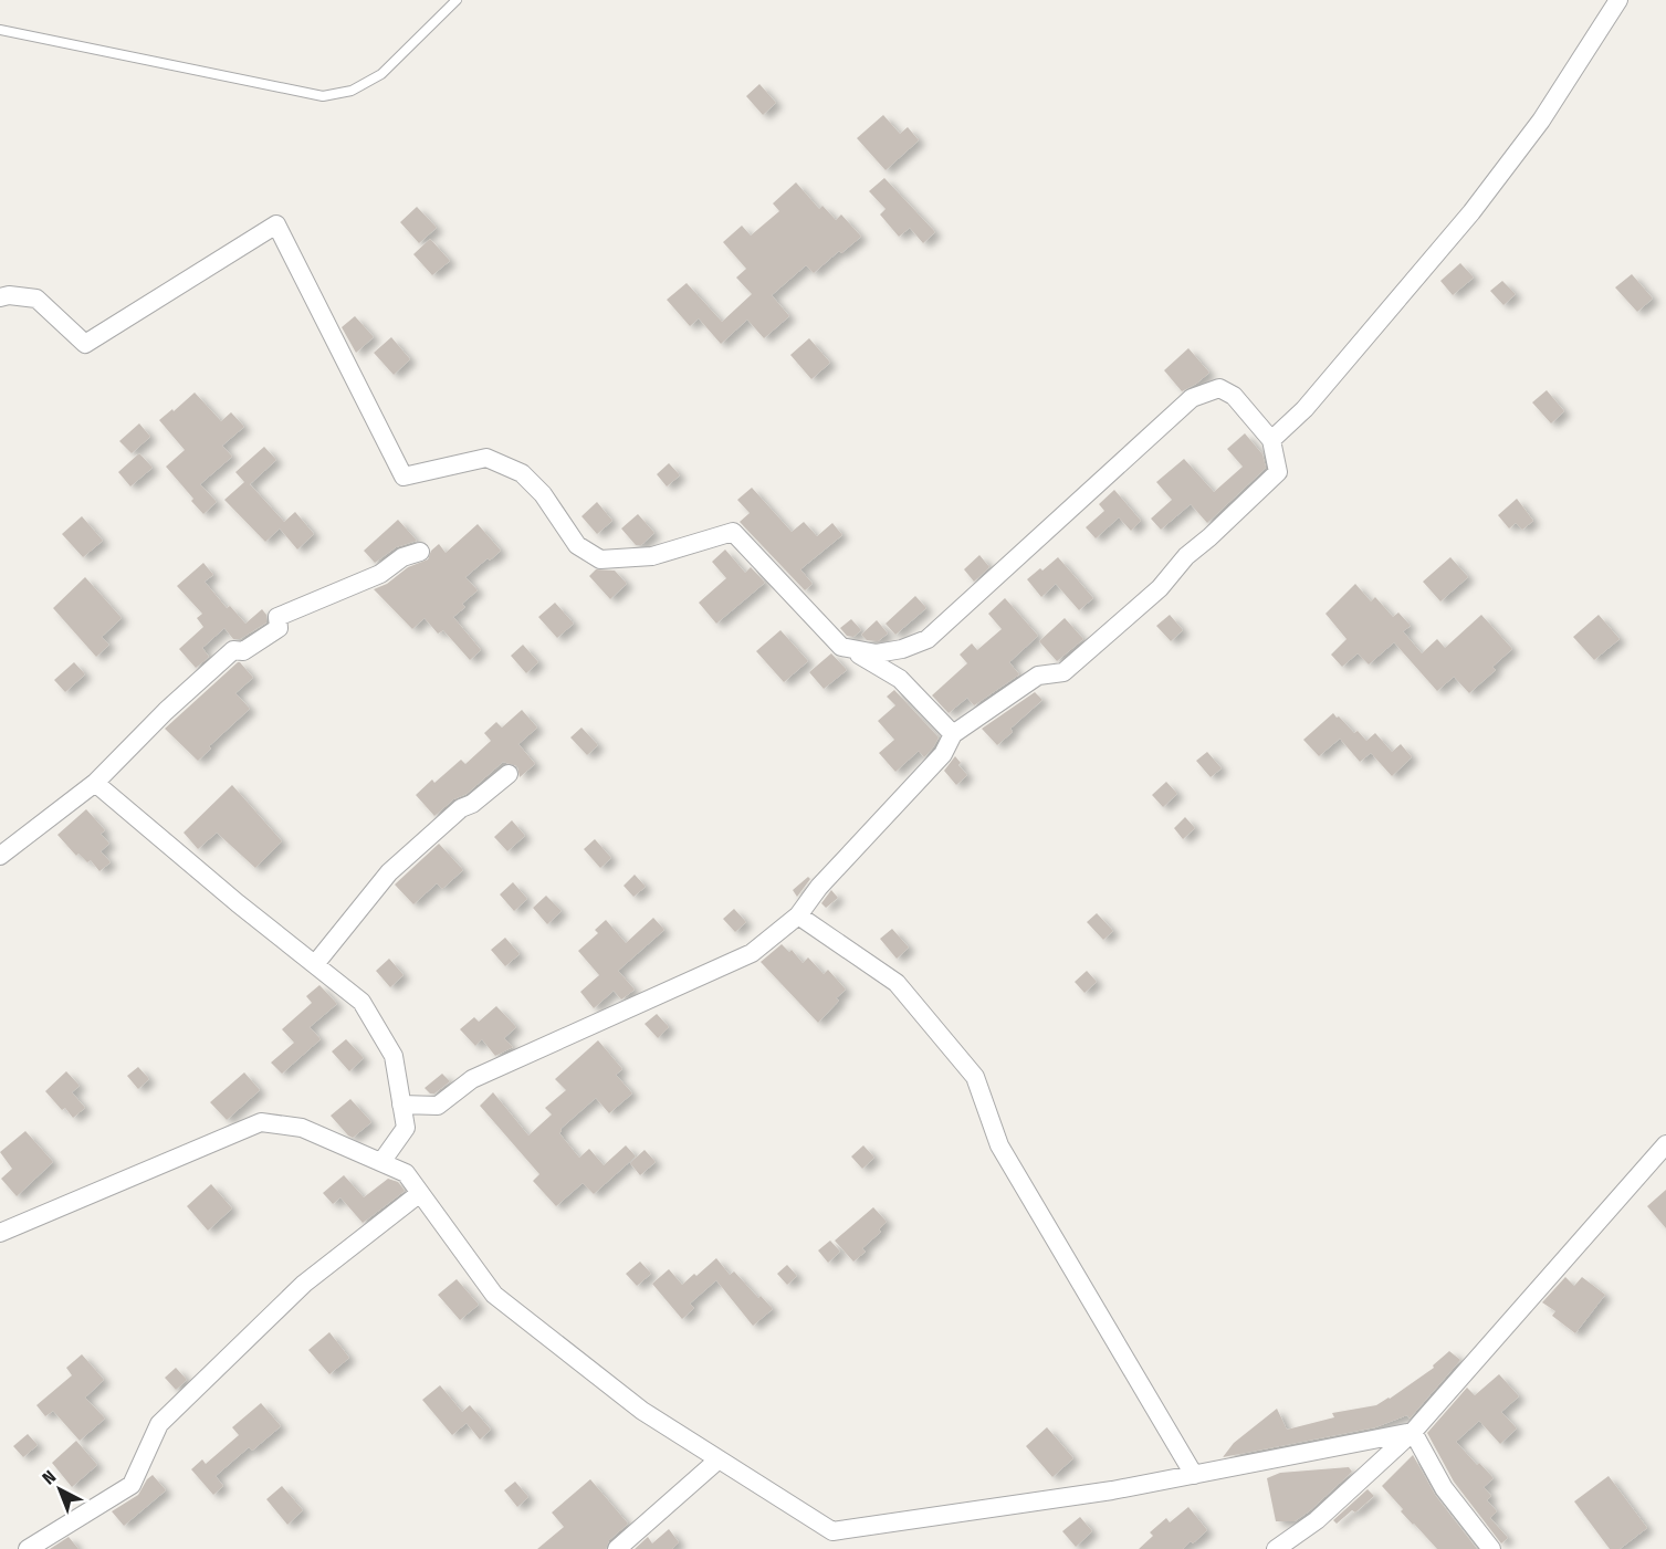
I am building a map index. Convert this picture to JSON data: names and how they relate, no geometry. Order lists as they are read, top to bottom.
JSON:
{
  "north": "top left"
}
